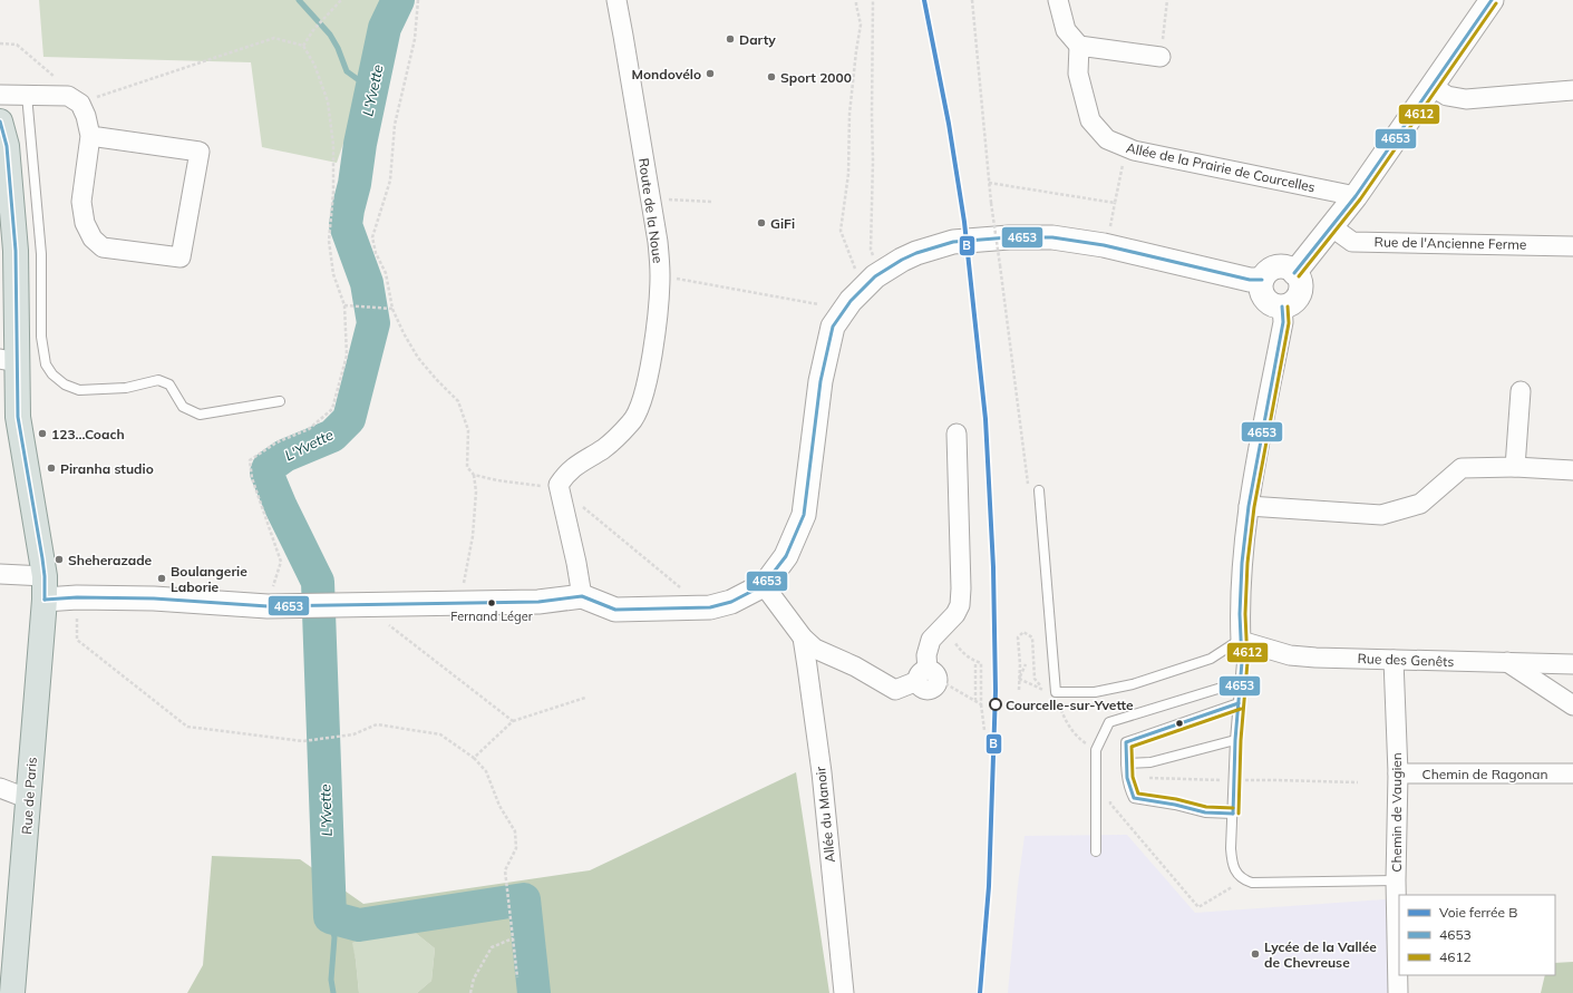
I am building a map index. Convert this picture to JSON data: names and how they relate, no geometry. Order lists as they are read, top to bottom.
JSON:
{
  "streets": {
    "main road": ["Rue de Paris"],
    "street": [
      "Allée de la Prairie de Courcelles",
      "Route de la Noue",
      "Rue de l'Ancienne Ferme",
      "Rue des Genêts",
      "Chemin de Ragonan",
      "Chemin de Vaugien",
      "Allée du Manoir"
    ]
  },
  "crossings": [
    ["Rue des Genêts", "Chemin de Vaugien"],
    ["Chemin de Ragonan", "Chemin de Vaugien"]
  ],
  "water": ["L'Yvette"],
  "places": [
    "Darty",
    "Mondovélo",
    "Sport 2000",
    "GiFi",
    "123...Coach",
    "Piranha studio",
    "Sheherazade",
    "Boulangerie Laborie",
    "Fernand Léger",
    "Courcelle-sur-Yvette",
    "Lycée de la Vallée de Chevreuse"
  ],
  "lines": ["rail line B", "transit line 4653", "transit line 4612"],
  "legend": ["Voie ferrée B", "4653", "4612"]
}
